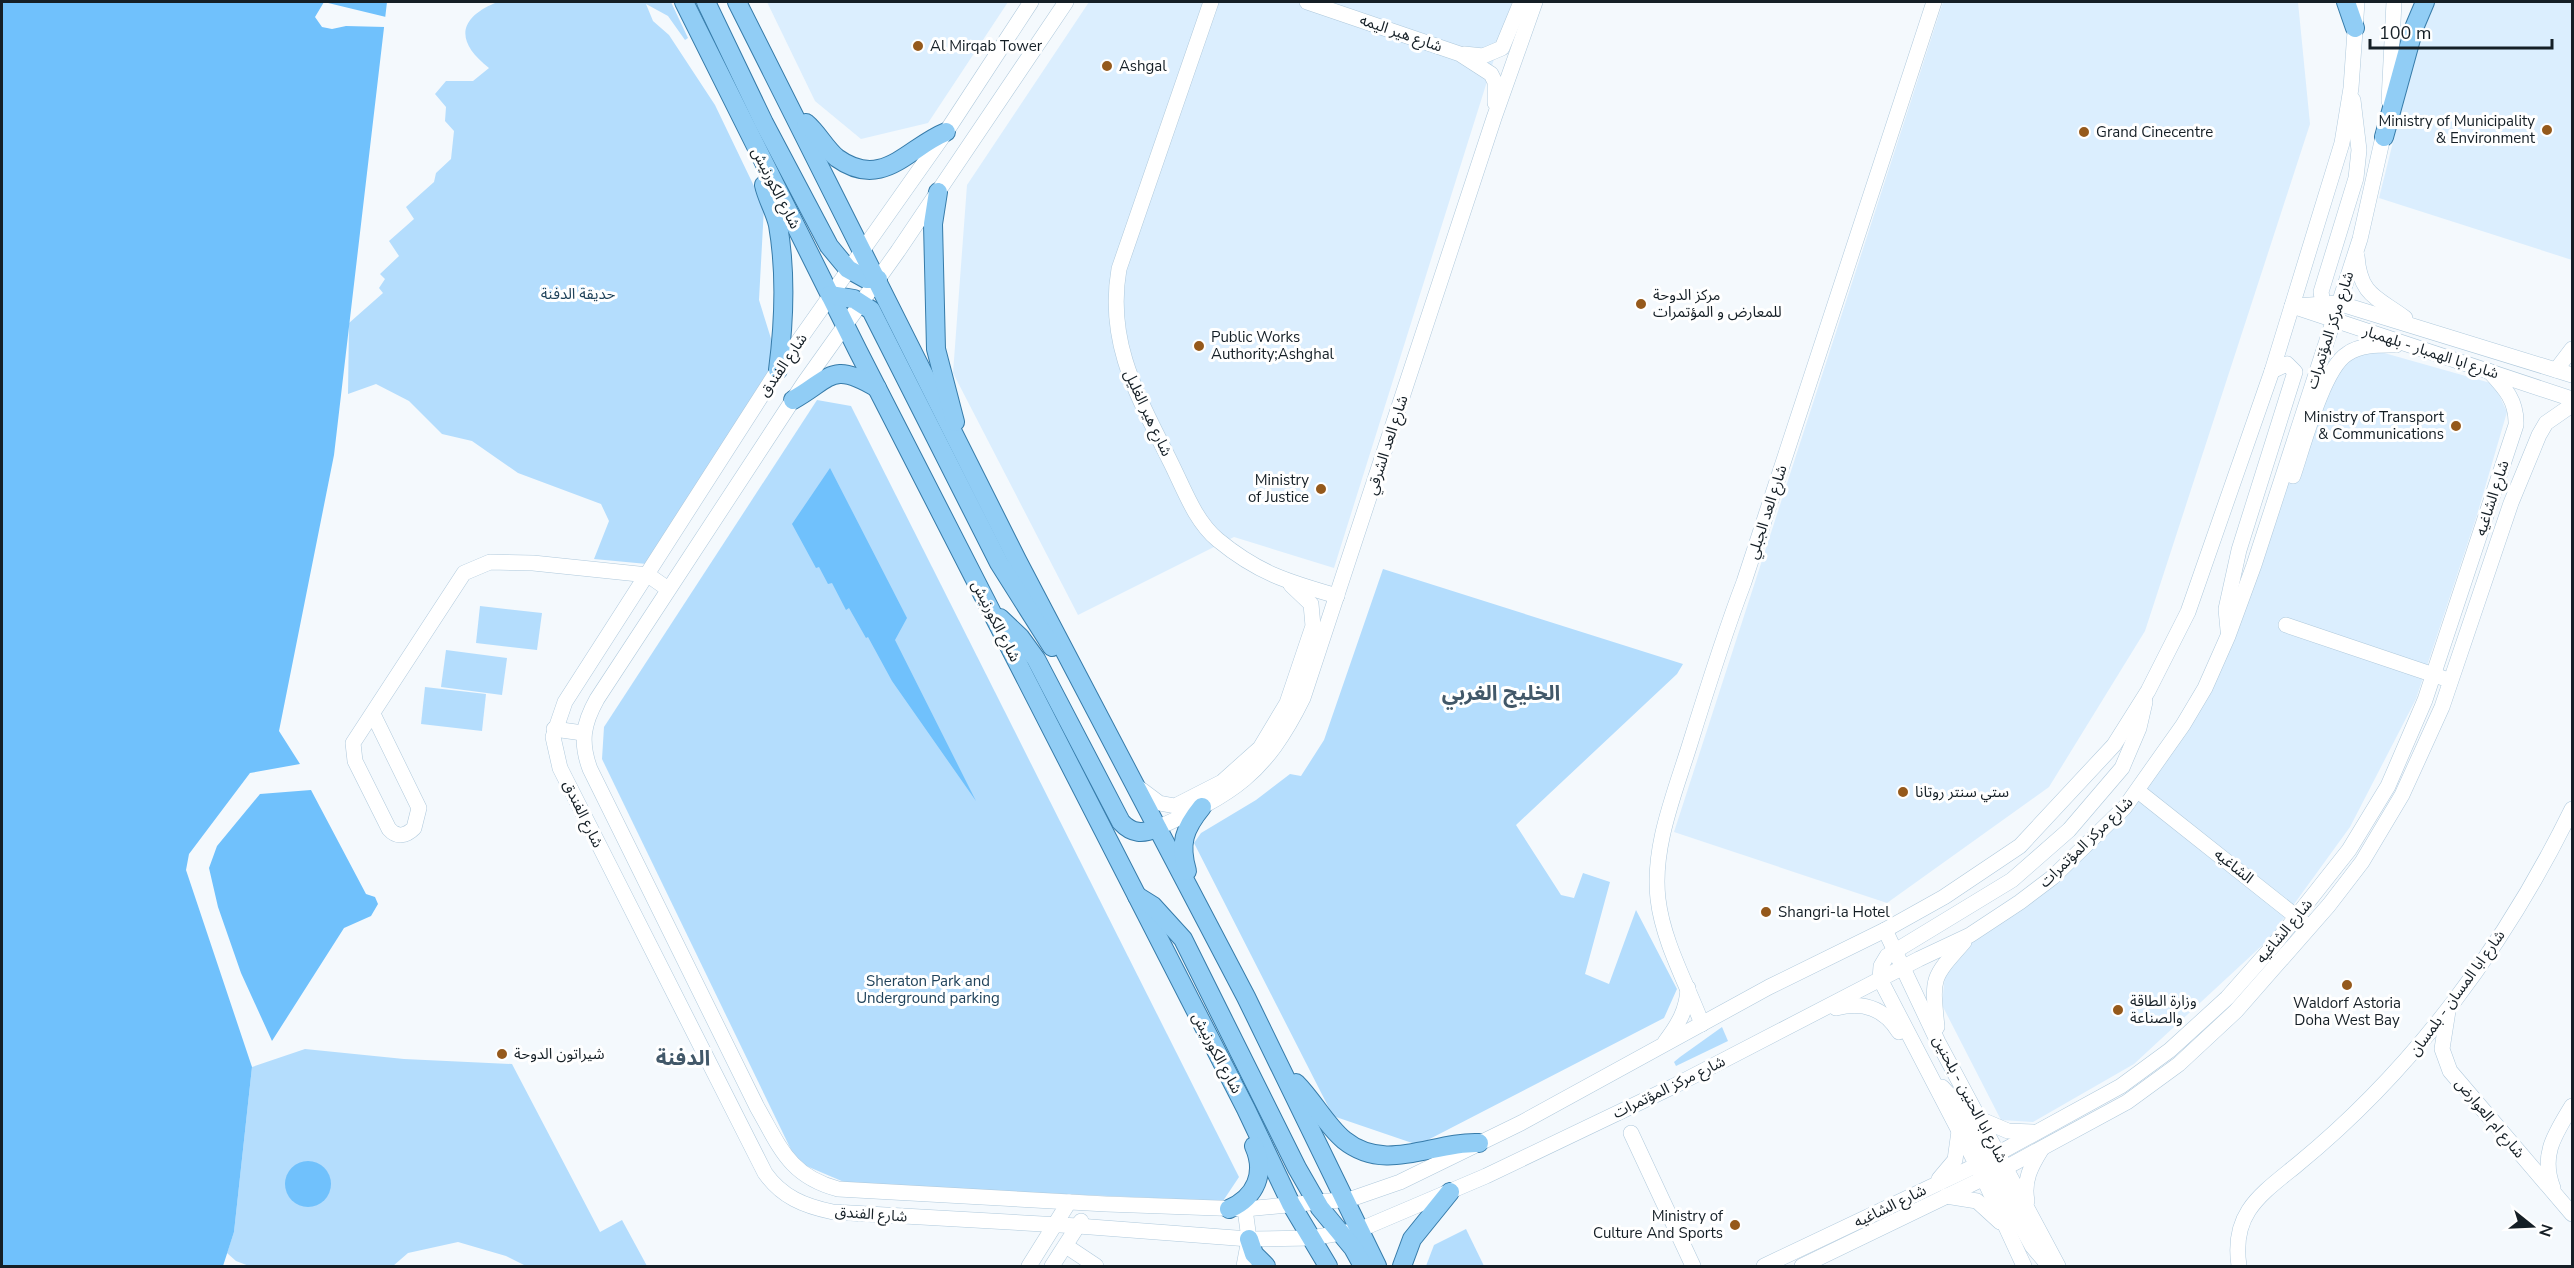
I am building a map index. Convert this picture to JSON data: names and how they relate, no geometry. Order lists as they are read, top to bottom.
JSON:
{
  "streets": {
    "main road": ["شارع الكورنيش"],
    "street": [
      "شارع هير اليمه",
      "شارع مركز المؤتمرات",
      "شارع ابا الهمبار - بلهمبار",
      "شارع الفندق",
      "شارع هير الغليل",
      "شارع العد الشرقي",
      "شارع الشاغيه",
      "شارع العد الجبلي",
      "الشاغيه",
      "شارع ابا المسان - بلمسان",
      "شارع ابا الحنين - بلحنين",
      "شارع ام العوارض"
    ]
  },
  "crossings": [
    ["شارع هير اليمه", "شارع العد الشرقي"],
    ["شارع الكورنيش", "شارع مركز المؤتمرات"],
    ["شارع الكورنيش", "شارع الفندق"],
    ["شارع مركز المؤتمرات", "شارع ابا الهمبار - بلهمبار"],
    ["شارع مركز المؤتمرات", "شارع الفندق"],
    ["شارع مركز المؤتمرات", "الشاغيه"],
    ["شارع مركز المؤتمرات", "شارع ابا الحنين - بلحنين"],
    ["شارع ابا الهمبار - بلهمبار", "شارع الشاغيه"],
    ["شارع هير الغليل", "شارع العد الشرقي"],
    ["شارع الشاغيه", "الشاغيه"],
    ["شارع الشاغيه", "شارع ابا الحنين - بلحنين"],
    ["شارع ابا المسان - بلمسان", "شارع ام العوارض"]
  ],
  "districts": ["الخليج الغربي", "الدفنة"],
  "parks": ["حديقة الدفنة", "Sheraton Park and Underground parking"],
  "places": [
    "Al Mirqab Tower",
    "Ashgal",
    "Ministry of Municipality & Environment",
    "Grand Cinecentre",
    "مركز الدوحة للمعارض و المؤتمرات",
    "Public Works Authority;Ashghal",
    "Ministry of Transport & Communications",
    "Ministry of Justice",
    "ستي سنتر روتانا",
    "Shangri-la Hotel",
    "Waldorf Astoria Doha West Bay",
    "وزارة الطاقة والصناعة",
    "شيراتون الدوحة",
    "Ministry of Culture And Sports"
  ],
  "scale_bar": "100 m",
  "north": "right"
}
